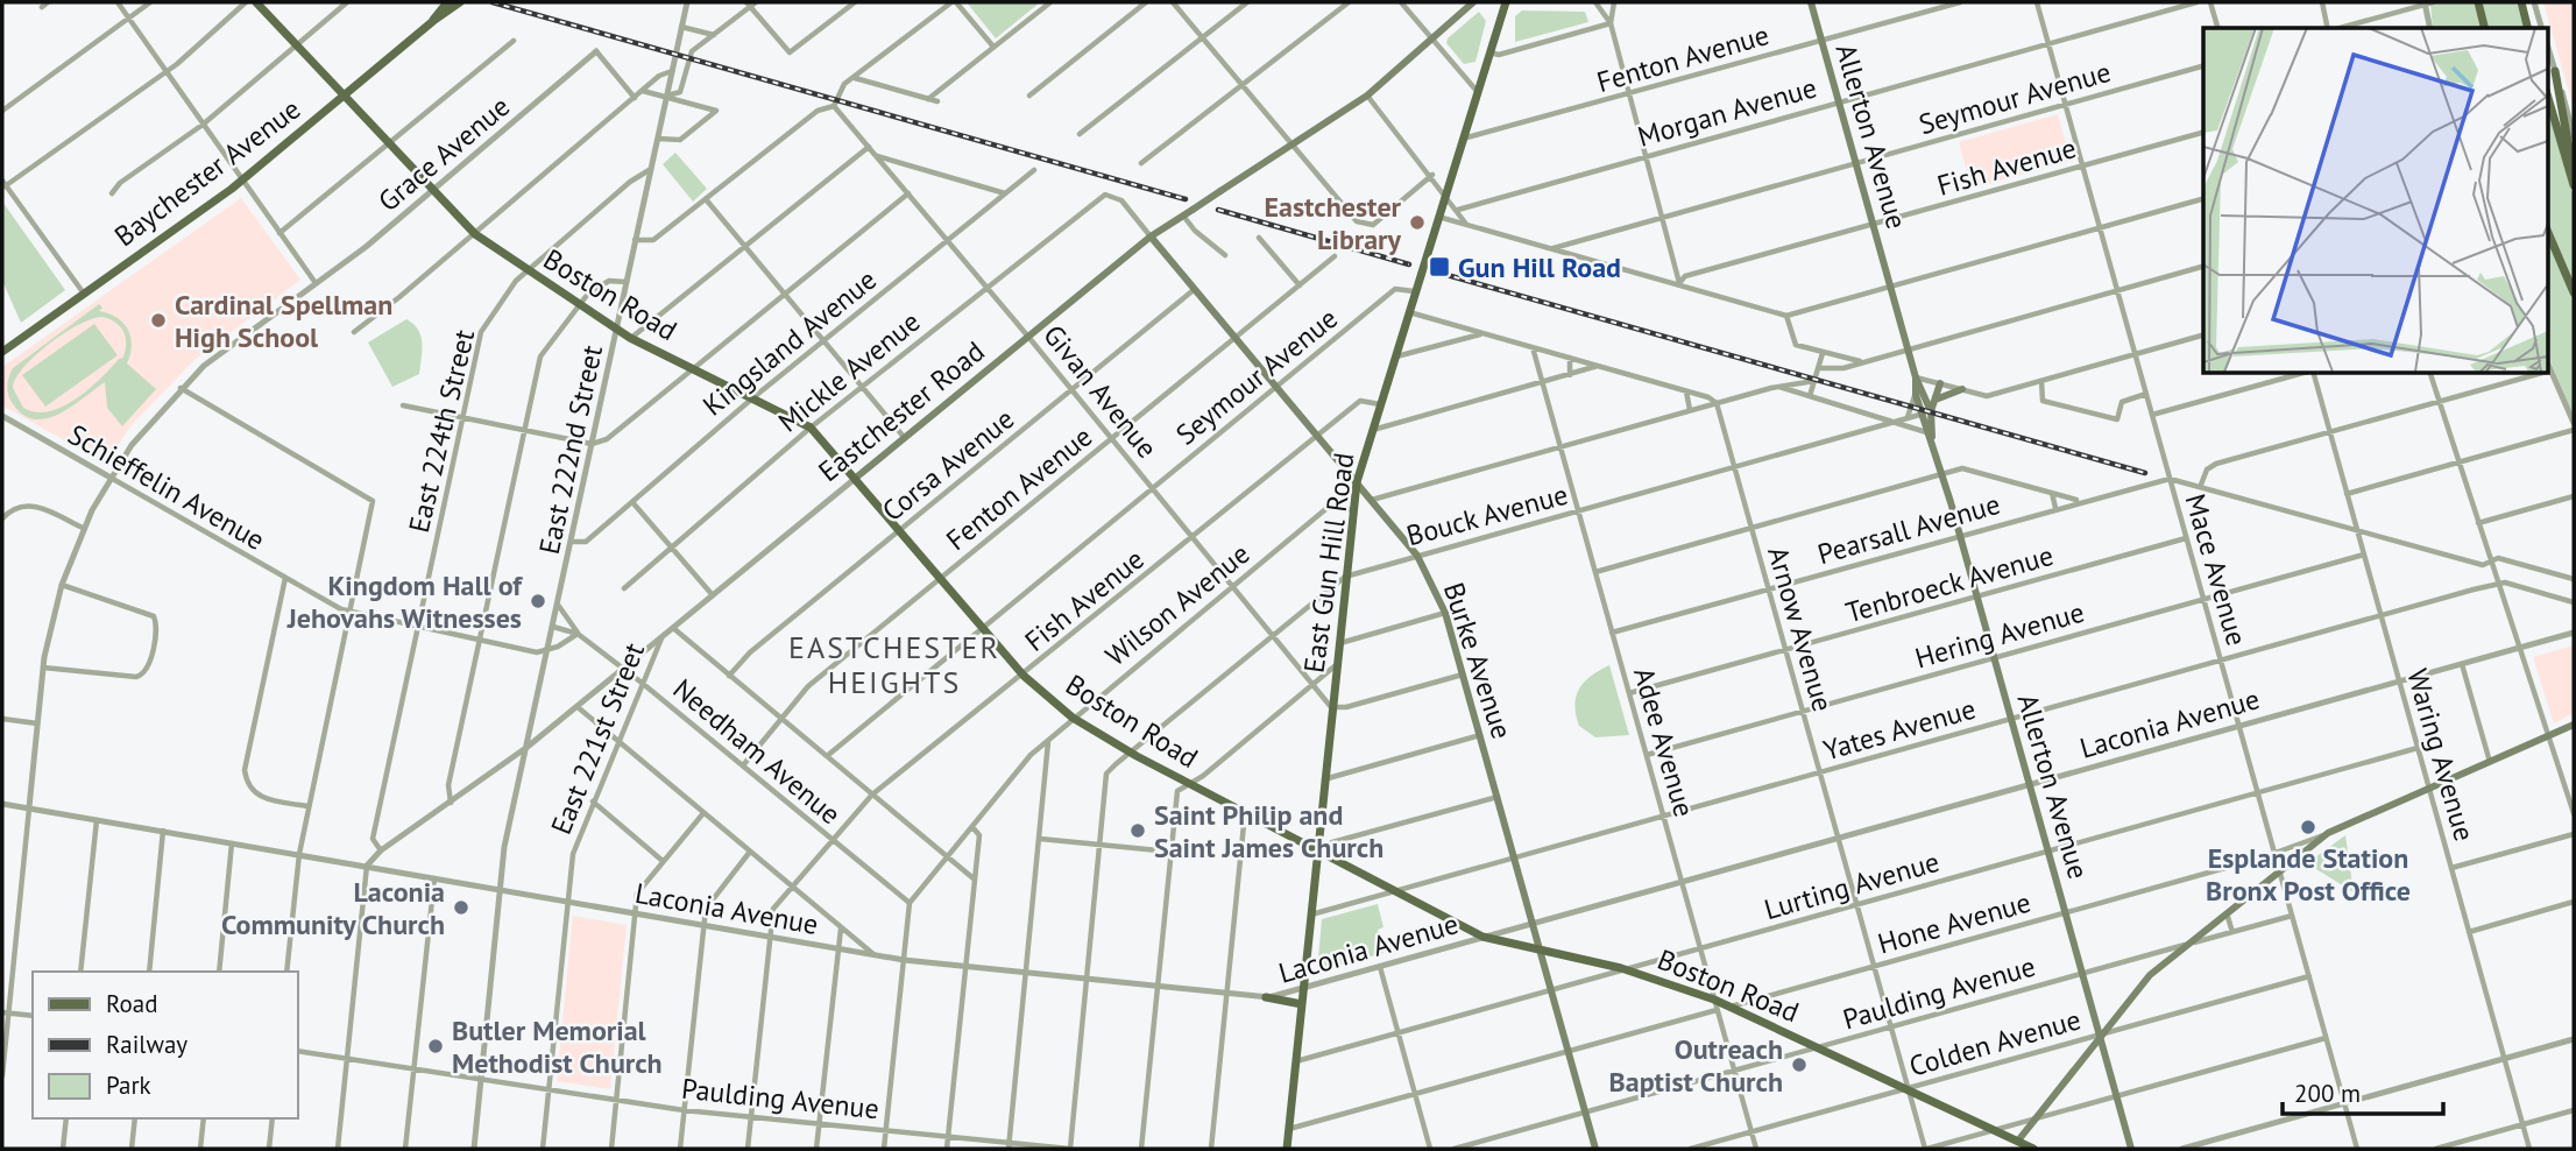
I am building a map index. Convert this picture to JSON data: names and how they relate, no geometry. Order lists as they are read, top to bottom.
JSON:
{
  "streets": {
    "main road": [
      "Allerton Avenue",
      "Baychester Avenue",
      "Boston Road",
      "Eastchester Road",
      "East Gun Hill Road",
      "Burke Avenue"
    ],
    "street": [
      "Fenton Avenue",
      "Seymour Avenue",
      "Morgan Avenue",
      "Grace Avenue",
      "Fish Avenue",
      "Kingsland Avenue",
      "Mickle Avenue",
      "Givan Avenue",
      "East 224th Street",
      "East 222nd Street",
      "Corsa Avenue",
      "Schieffelin Avenue",
      "Bouck Avenue",
      "Pearsall Avenue",
      "Mace Avenue",
      "Tenbroeck Avenue",
      "Wilson Avenue",
      "Arnow Avenue",
      "Hering Avenue",
      "Laconia Avenue",
      "Yates Avenue",
      "East 221st Street",
      "Adee Avenue",
      "Needham Avenue",
      "Waring Avenue",
      "Lurting Avenue",
      "Hone Avenue",
      "Paulding Avenue",
      "Colden Avenue"
    ]
  },
  "crossings": [
    ["Fenton Avenue", "Allerton Avenue"],
    ["Fenton Avenue", "Boston Road"],
    ["Fenton Avenue", "Givan Avenue"],
    ["Fenton Avenue", "East Gun Hill Road"],
    ["Fenton Avenue", "Burke Avenue"],
    ["Fenton Avenue", "Needham Avenue"],
    ["Seymour Avenue", "Allerton Avenue"],
    ["Seymour Avenue", "Boston Road"],
    ["Seymour Avenue", "Givan Avenue"],
    ["Seymour Avenue", "East Gun Hill Road"],
    ["Seymour Avenue", "Mace Avenue"],
    ["Seymour Avenue", "Burke Avenue"],
    ["Morgan Avenue", "Allerton Avenue"],
    ["Morgan Avenue", "Mace Avenue"],
    ["Allerton Avenue", "Fish Avenue"],
    ["Allerton Avenue", "Bouck Avenue"],
    ["Allerton Avenue", "Pearsall Avenue"],
    ["Allerton Avenue", "Tenbroeck Avenue"],
    ["Allerton Avenue", "Hering Avenue"],
    ["Allerton Avenue", "Laconia Avenue"],
    ["Allerton Avenue", "Yates Avenue"],
    ["Allerton Avenue", "Lurting Avenue"],
    ["Allerton Avenue", "Hone Avenue"],
    ["Allerton Avenue", "Paulding Avenue"],
    ["Allerton Avenue", "Colden Avenue"],
    ["Grace Avenue", "Boston Road"],
    ["Fish Avenue", "Boston Road"],
    ["Fish Avenue", "Givan Avenue"],
    ["Fish Avenue", "East Gun Hill Road"],
    ["Fish Avenue", "Mace Avenue"],
    ["Fish Avenue", "Burke Avenue"],
    ["Fish Avenue", "Laconia Avenue"],
    ["Fish Avenue", "Needham Avenue"],
    ["Fish Avenue", "Paulding Avenue"],
    ["Baychester Avenue", "Boston Road"],
    ["Boston Road", "Kingsland Avenue"],
    ["Boston Road", "Mickle Avenue"],
    ["Boston Road", "Eastchester Road"],
    ["Boston Road", "East 224th Street"],
    ["Boston Road", "East 222nd Street"],
    ["Boston Road", "Corsa Avenue"],
    ["Boston Road", "Bouck Avenue"],
    ["Boston Road", "East Gun Hill Road"],
    ["Boston Road", "Wilson Avenue"],
    ["Boston Road", "Arnow Avenue"],
    ["Boston Road", "Burke Avenue"],
    ["Boston Road", "Laconia Avenue"],
    ["Boston Road", "Yates Avenue"],
    ["Boston Road", "Adee Avenue"],
    ["Boston Road", "Lurting Avenue"],
    ["Boston Road", "Hone Avenue"],
    ["Boston Road", "Paulding Avenue"],
    ["Boston Road", "Colden Avenue"],
    ["Kingsland Avenue", "Givan Avenue"],
    ["Kingsland Avenue", "East 222nd Street"],
    ["Mickle Avenue", "Givan Avenue"],
    ["Mickle Avenue", "Burke Avenue"],
    ["Givan Avenue", "Eastchester Road"],
    ["Givan Avenue", "Corsa Avenue"],
    ["Givan Avenue", "Bouck Avenue"],
    ["Givan Avenue", "East Gun Hill Road"],
    ["Givan Avenue", "Wilson Avenue"],
    ["Eastchester Road", "East 224th Street"],
    ["Eastchester Road", "East 222nd Street"],
    ["Eastchester Road", "Burke Avenue"],
    ["Eastchester Road", "Laconia Avenue"],
    ["Eastchester Road", "East 221st Street"],
    ["Eastchester Road", "Needham Avenue"],
    ["East 224th Street", "East 222nd Street"],
    ["East 224th Street", "Schieffelin Avenue"],
    ["East 222nd Street", "Schieffelin Avenue"],
    ["East 222nd Street", "Laconia Avenue"],
    ["East 222nd Street", "Needham Avenue"],
    ["East 222nd Street", "Paulding Avenue"],
    ["Corsa Avenue", "Burke Avenue"],
    ["Bouck Avenue", "East Gun Hill Road"],
    ["Bouck Avenue", "Arnow Avenue"],
    ["Bouck Avenue", "Burke Avenue"],
    ["Bouck Avenue", "Laconia Avenue"],
    ["Bouck Avenue", "Adee Avenue"],
    ["Bouck Avenue", "Paulding Avenue"],
    ["Pearsall Avenue", "Mace Avenue"],
    ["Pearsall Avenue", "Arnow Avenue"],
    ["Pearsall Avenue", "Adee Avenue"],
    ["East Gun Hill Road", "Wilson Avenue"],
    ["East Gun Hill Road", "Burke Avenue"],
    ["East Gun Hill Road", "Laconia Avenue"],
    ["East Gun Hill Road", "Yates Avenue"],
    ["East Gun Hill Road", "Lurting Avenue"],
    ["Mace Avenue", "Tenbroeck Avenue"],
    ["Mace Avenue", "Hering Avenue"],
    ["Mace Avenue", "Laconia Avenue"],
    ["Mace Avenue", "Yates Avenue"],
    ["Mace Avenue", "Lurting Avenue"],
    ["Mace Avenue", "Hone Avenue"],
    ["Mace Avenue", "Paulding Avenue"],
    ["Mace Avenue", "Colden Avenue"],
    ["Tenbroeck Avenue", "Arnow Avenue"],
    ["Tenbroeck Avenue", "Adee Avenue"],
    ["Wilson Avenue", "Needham Avenue"],
    ["Arnow Avenue", "Hering Avenue"],
    ["Arnow Avenue", "Laconia Avenue"],
    ["Arnow Avenue", "Yates Avenue"],
    ["Arnow Avenue", "Lurting Avenue"],
    ["Arnow Avenue", "Hone Avenue"],
    ["Arnow Avenue", "Paulding Avenue"],
    ["Arnow Avenue", "Colden Avenue"],
    ["Hering Avenue", "Adee Avenue"],
    ["Hering Avenue", "Waring Avenue"],
    ["Burke Avenue", "Laconia Avenue"],
    ["Burke Avenue", "Yates Avenue"],
    ["Burke Avenue", "Lurting Avenue"],
    ["Burke Avenue", "Paulding Avenue"],
    ["Laconia Avenue", "East 221st Street"],
    ["Laconia Avenue", "Adee Avenue"],
    ["Laconia Avenue", "Waring Avenue"],
    ["Yates Avenue", "Adee Avenue"],
    ["Yates Avenue", "Waring Avenue"],
    ["East 221st Street", "Needham Avenue"],
    ["East 221st Street", "Paulding Avenue"],
    ["Adee Avenue", "Lurting Avenue"],
    ["Adee Avenue", "Paulding Avenue"],
    ["Adee Avenue", "Colden Avenue"],
    ["Waring Avenue", "Lurting Avenue"]
  ],
  "districts": ["EASTCHESTER HEIGHTS"],
  "places": {
    "other": [
      "Eastchester Library",
      "Cardinal Spellman High School",
      "Kingdom Hall of Jehovahs Witnesses",
      "Esplande Station Bronx Post Office",
      "Saint Philip and Saint James Church",
      "Laconia Community Church",
      "Butler Memorial Methodist Church",
      "Outreach Baptist Church"
    ],
    "transit": ["Gun Hill Road"]
  },
  "legend": ["Road", "Railway", "Park"],
  "scale_bar": "200 m"
}
